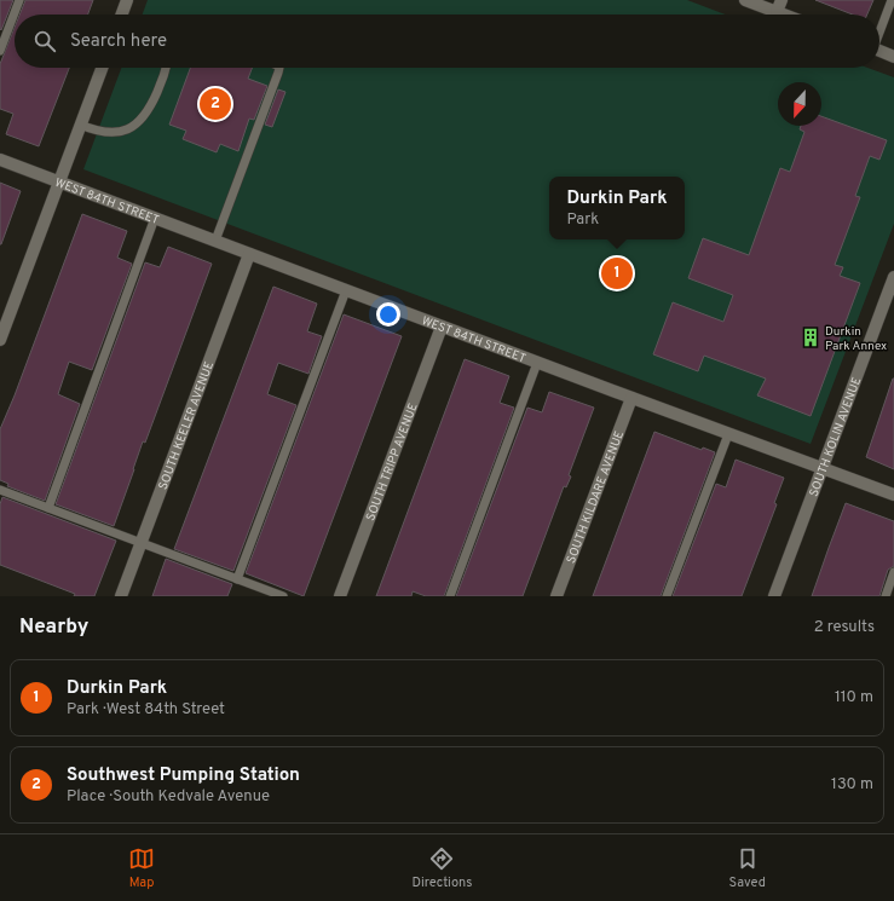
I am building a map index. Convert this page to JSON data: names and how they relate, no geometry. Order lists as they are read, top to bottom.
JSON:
{
  "streets": {
    "street": [
      "WEST 84TH STREET",
      "SOUTH KEELER AVENUE",
      "SOUTH KOLIN AVENUE",
      "SOUTH TRIPP AVENUE",
      "SOUTH KILDARE AVENUE"
    ]
  },
  "crossings": [
    ["WEST 84TH STREET", "SOUTH KEELER AVENUE"],
    ["WEST 84TH STREET", "SOUTH KOLIN AVENUE"],
    ["WEST 84TH STREET", "SOUTH TRIPP AVENUE"],
    ["WEST 84TH STREET", "SOUTH KILDARE AVENUE"]
  ],
  "places": {
    "building": ["Durkin Park Annex"]
  },
  "north": "bottom",
  "page": {
    "search": "Search here",
    "pins": ["2", "1"],
    "popup": ["Durkin Park", "Park"],
    "heading": ["Nearby", "2 results"],
    "list": [
      {
        "mark": "1",
        "name": "Durkin Park",
        "note": "Park · West 84th Street",
        "value": "110 m"
      },
      {
        "mark": "2",
        "name": "Southwest Pumping Station",
        "note": "Place · South Kedvale Avenue",
        "value": "130 m"
      }
    ],
    "nav": ["Map", "Directions", "Saved"]
  }
}
